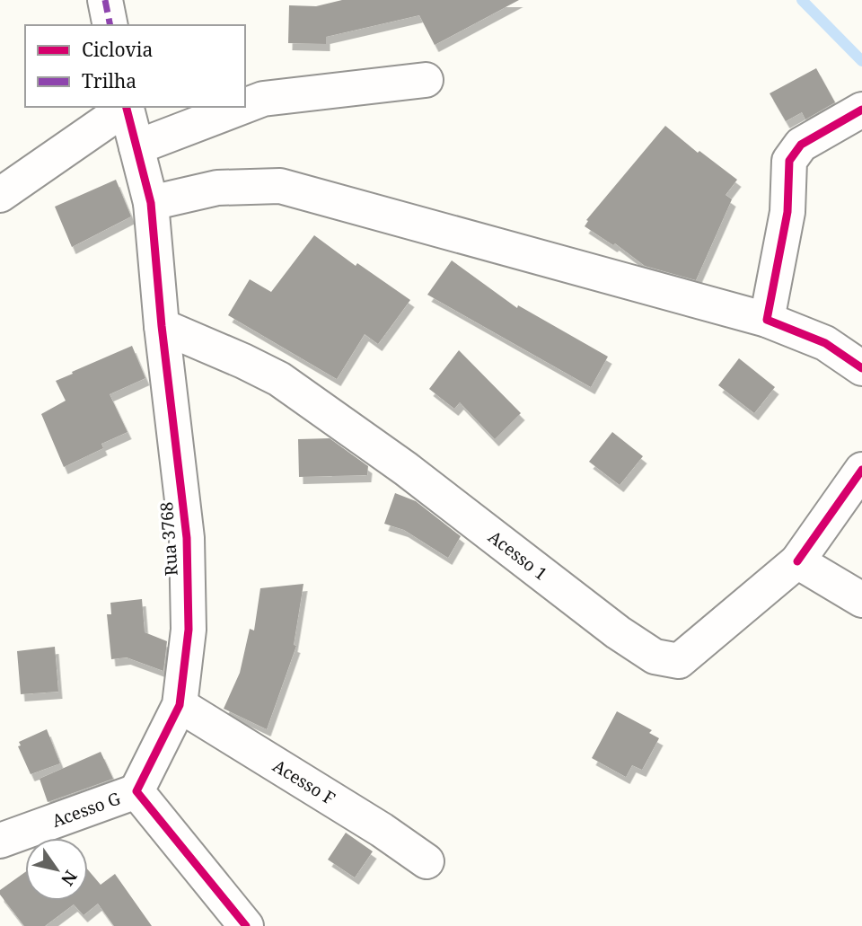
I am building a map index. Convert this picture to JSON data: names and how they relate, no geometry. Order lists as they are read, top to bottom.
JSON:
{
  "streets": {
    "street": [
      "Rua 3768",
      "Acesso 1",
      "Acesso F",
      "Acesso G"
    ]
  },
  "crossings": [
    ["Rua 3768", "Acesso 1"],
    ["Rua 3768", "Acesso F"],
    ["Rua 3768", "Acesso G"]
  ],
  "legend": ["Ciclovia", "Trilha"],
  "north": "bottom right"
}
